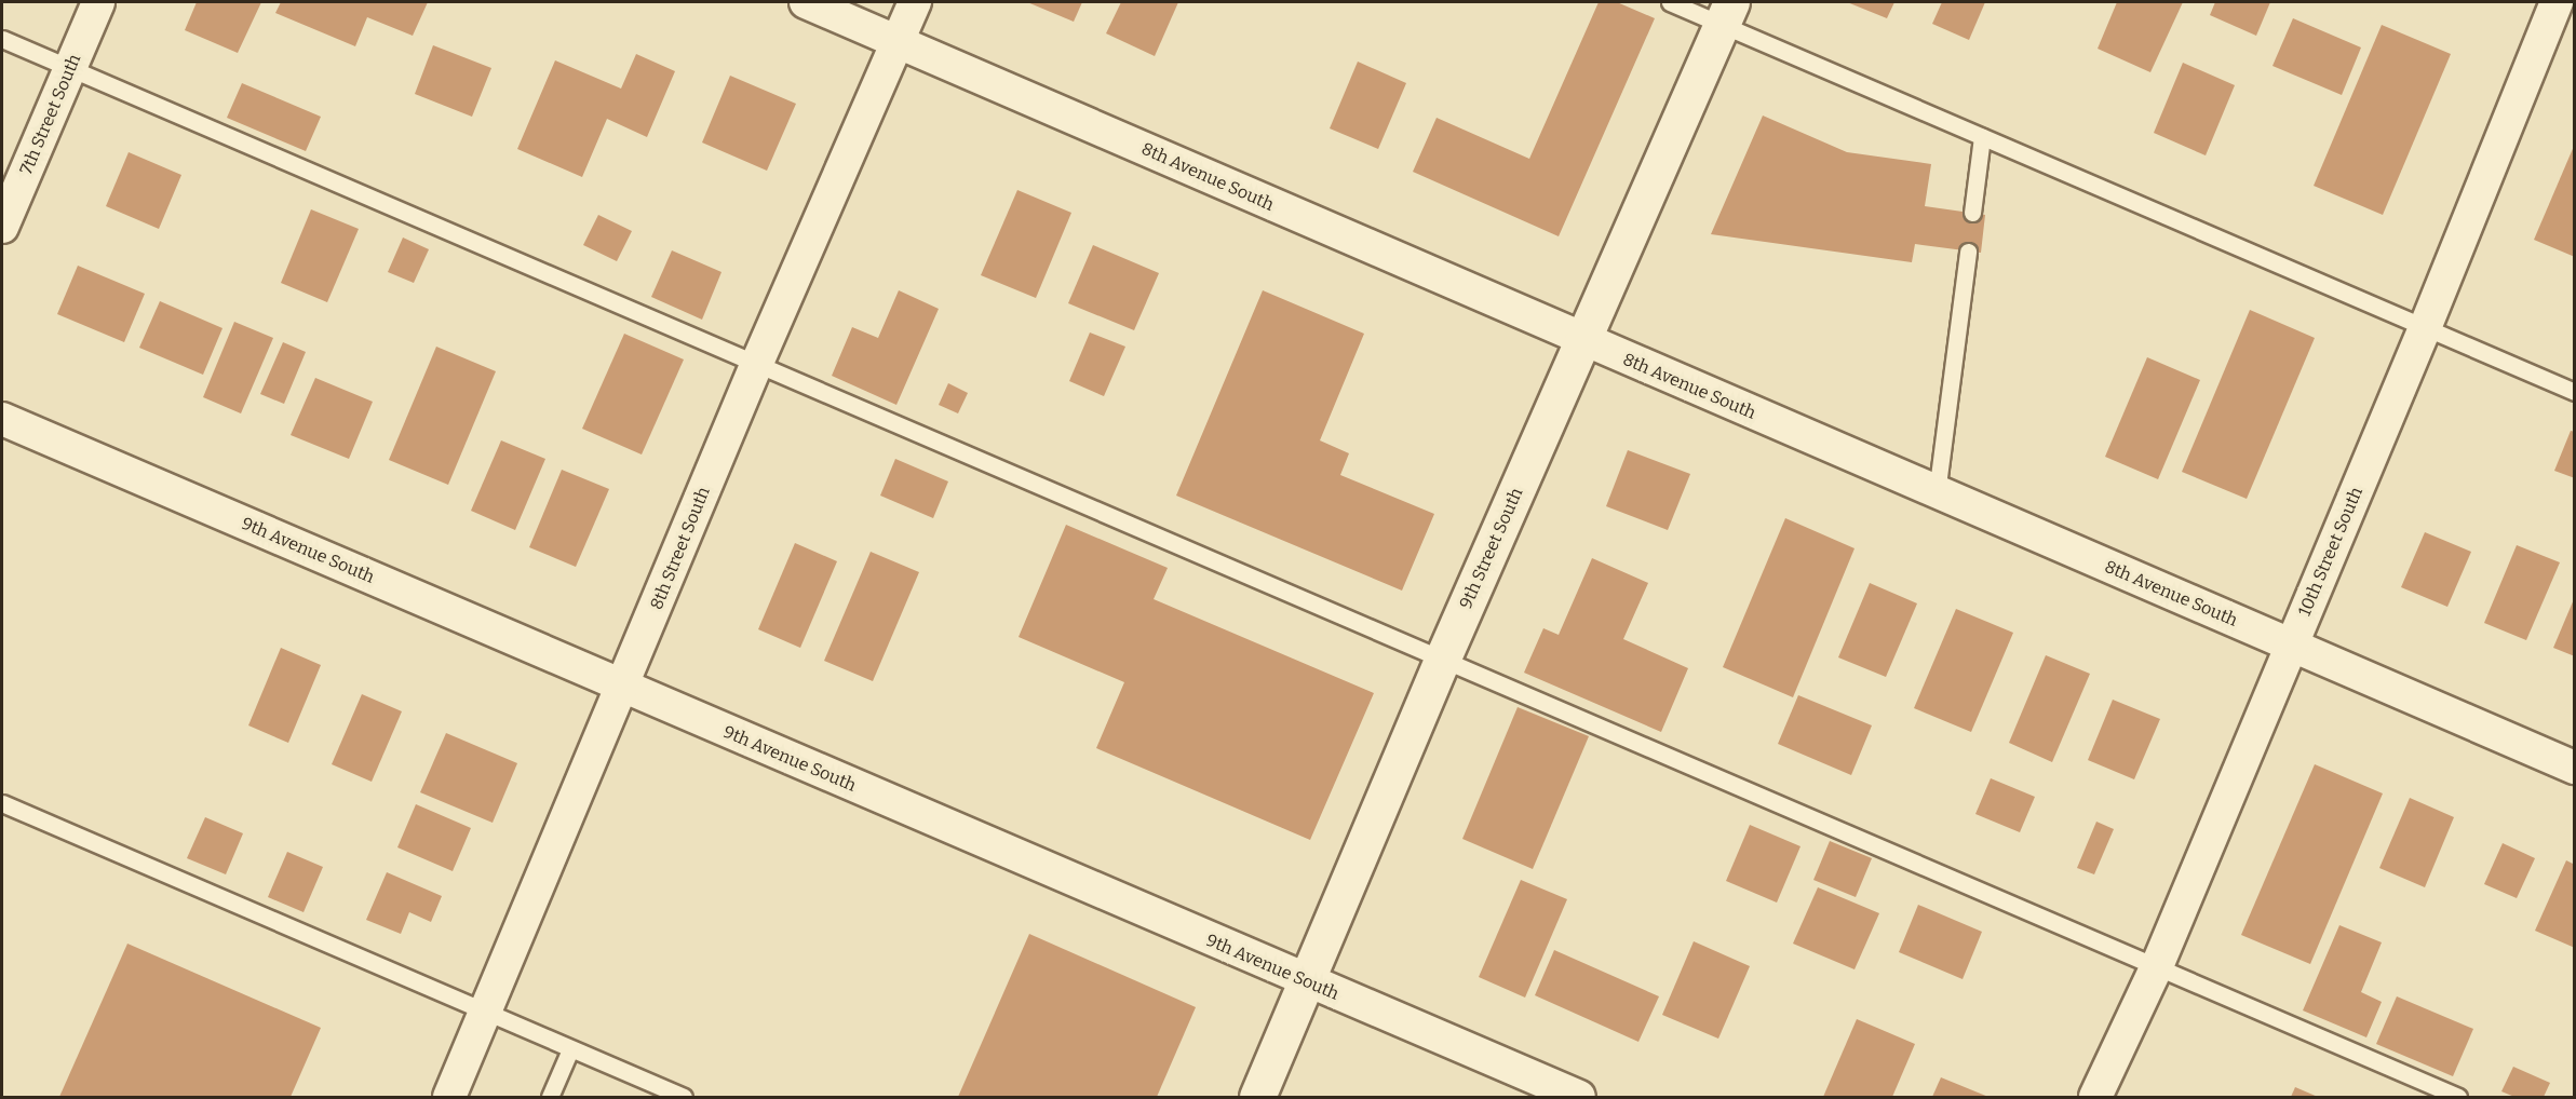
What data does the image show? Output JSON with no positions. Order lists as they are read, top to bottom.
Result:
{
  "streets": {
    "main road": ["9th Street South"],
    "street": [
      "7th Street South",
      "8th Avenue South",
      "8th Street South",
      "9th Avenue South",
      "10th Street South"
    ]
  },
  "crossings": [
    ["8th Avenue South", "8th Street South"],
    ["8th Avenue South", "9th Street South"],
    ["8th Avenue South", "10th Street South"],
    ["8th Street South", "9th Avenue South"],
    ["9th Street South", "9th Avenue South"]
  ]
}
